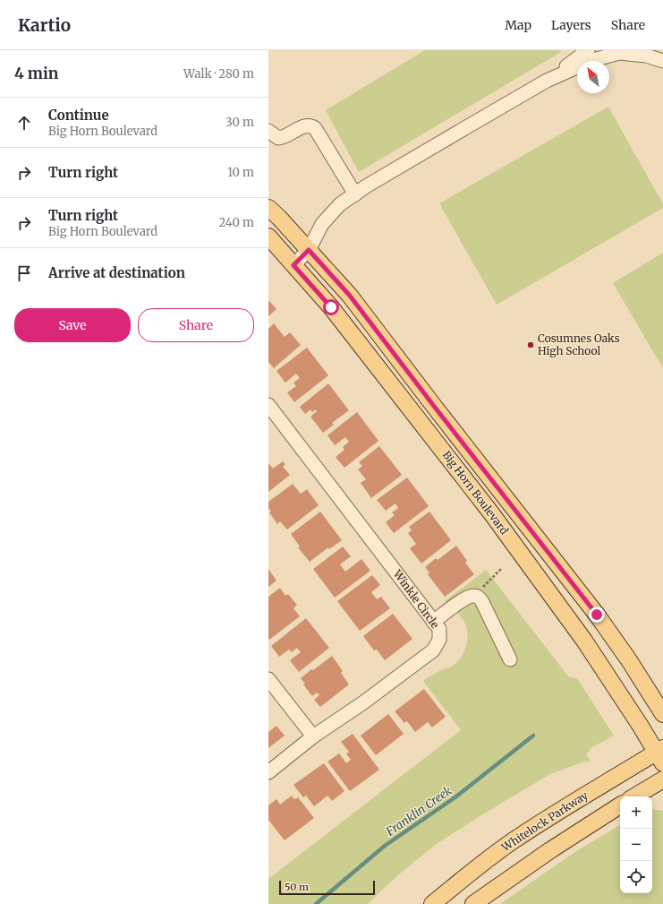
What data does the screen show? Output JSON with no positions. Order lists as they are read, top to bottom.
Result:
{
  "streets": {
    "main road": ["Big Horn Boulevard", "Whitelock Parkway"],
    "street": ["Winkle Circle"]
  },
  "crossings": [
    ["Big Horn Boulevard", "Whitelock Parkway"]
  ],
  "water": ["Franklin Creek"],
  "places": ["Cosumnes Oaks High School"],
  "scale_bar": "50 m",
  "north": "top left",
  "page": {
    "header": "Kartio",
    "nav": ["Map", "Layers", "Share"],
    "heading": ["4 min", "Walk · 280 m"],
    "list": [
      ["Continue", "Big Horn Boulevard", "30 m"],
      ["Turn right", "10 m"],
      ["Turn right", "Big Horn Boulevard", "240 m"],
      "Arrive at destination"
    ],
    "buttons": ["Save", "Share"],
    "map_buttons": ["+", "−"],
    "scale": "50 m"
  }
}
